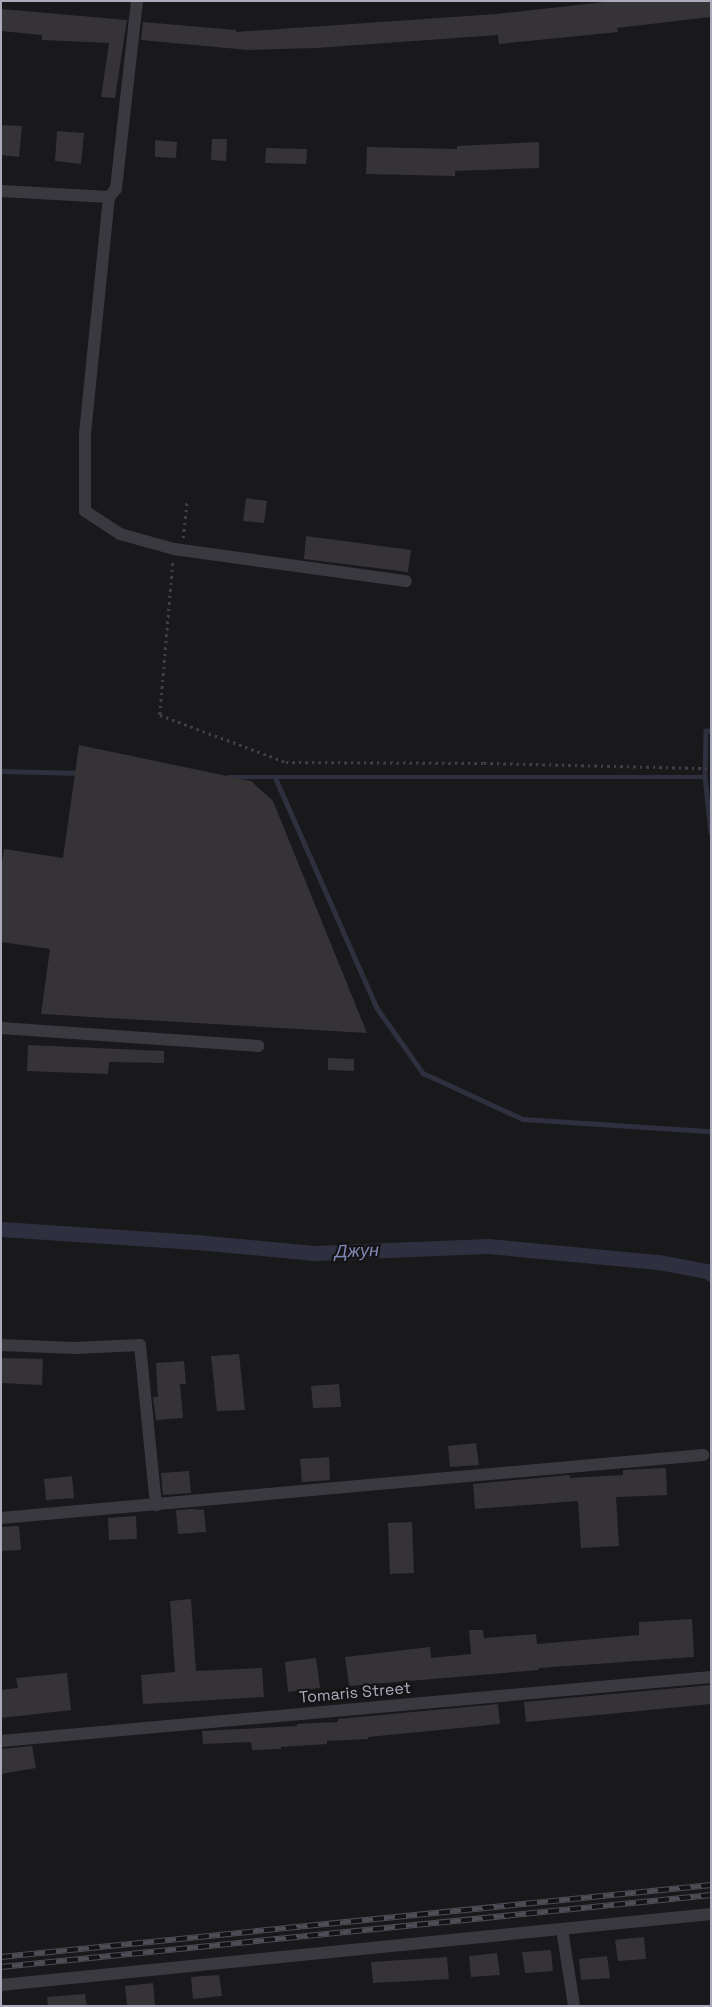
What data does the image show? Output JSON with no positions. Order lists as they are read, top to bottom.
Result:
{
  "streets": {
    "street": ["Tomaris Street"]
  },
  "water": ["Джун"]
}
